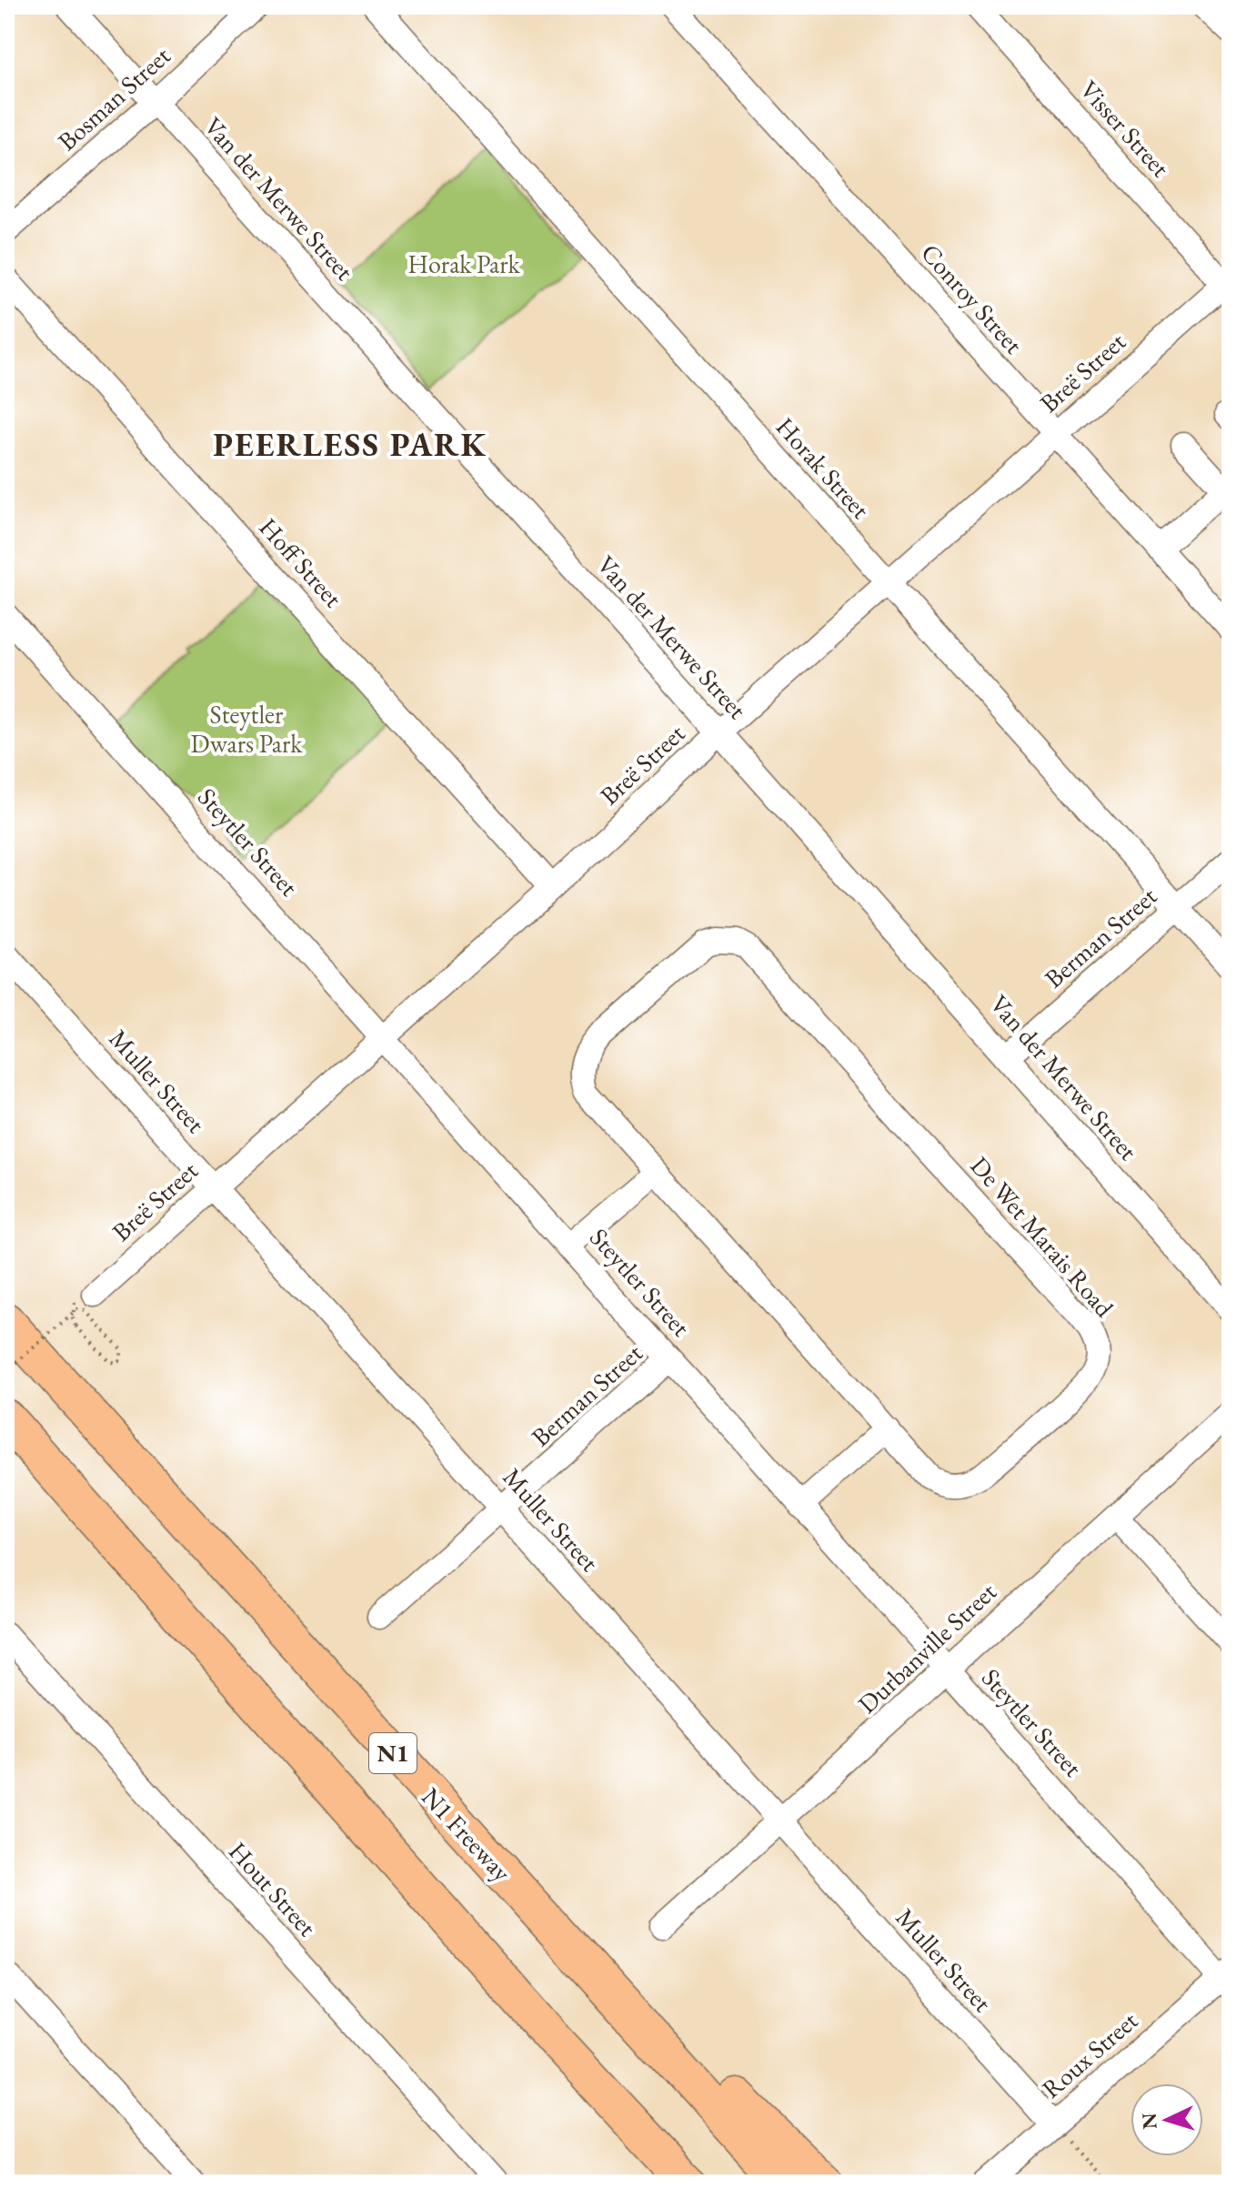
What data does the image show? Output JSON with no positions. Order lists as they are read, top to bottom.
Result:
{
  "streets": {
    "highway": ["N1", "N1 Freeway"],
    "street": [
      "Bosman Street",
      "Visser Street",
      "Van der Merwe Street",
      "Conroy Street",
      "Breë Street",
      "Horak Street",
      "Hoff Street",
      "Steytler Street",
      "Berman Street",
      "Muller Street",
      "De Wet Marais Road",
      "Durbanville Street",
      "Hout Street",
      "Roux Street"
    ]
  },
  "crossings": [
    ["Bosman Street", "Van der Merwe Street"],
    ["Visser Street", "Breë Street"],
    ["Van der Merwe Street", "Breë Street"],
    ["Van der Merwe Street", "Berman Street"],
    ["Conroy Street", "Breë Street"],
    ["Breë Street", "Horak Street"],
    ["Breë Street", "Hoff Street"],
    ["Breë Street", "Steytler Street"],
    ["Breë Street", "Muller Street"],
    ["Horak Street", "Berman Street"],
    ["Steytler Street", "Berman Street"],
    ["Steytler Street", "Durbanville Street"],
    ["Steytler Street", "Roux Street"],
    ["Berman Street", "Muller Street"],
    ["Muller Street", "Durbanville Street"],
    ["Muller Street", "Roux Street"]
  ],
  "districts": ["PEERLESS PARK"],
  "parks": ["Horak Park", "Steytler Dwars Park"],
  "north": "left"
}
